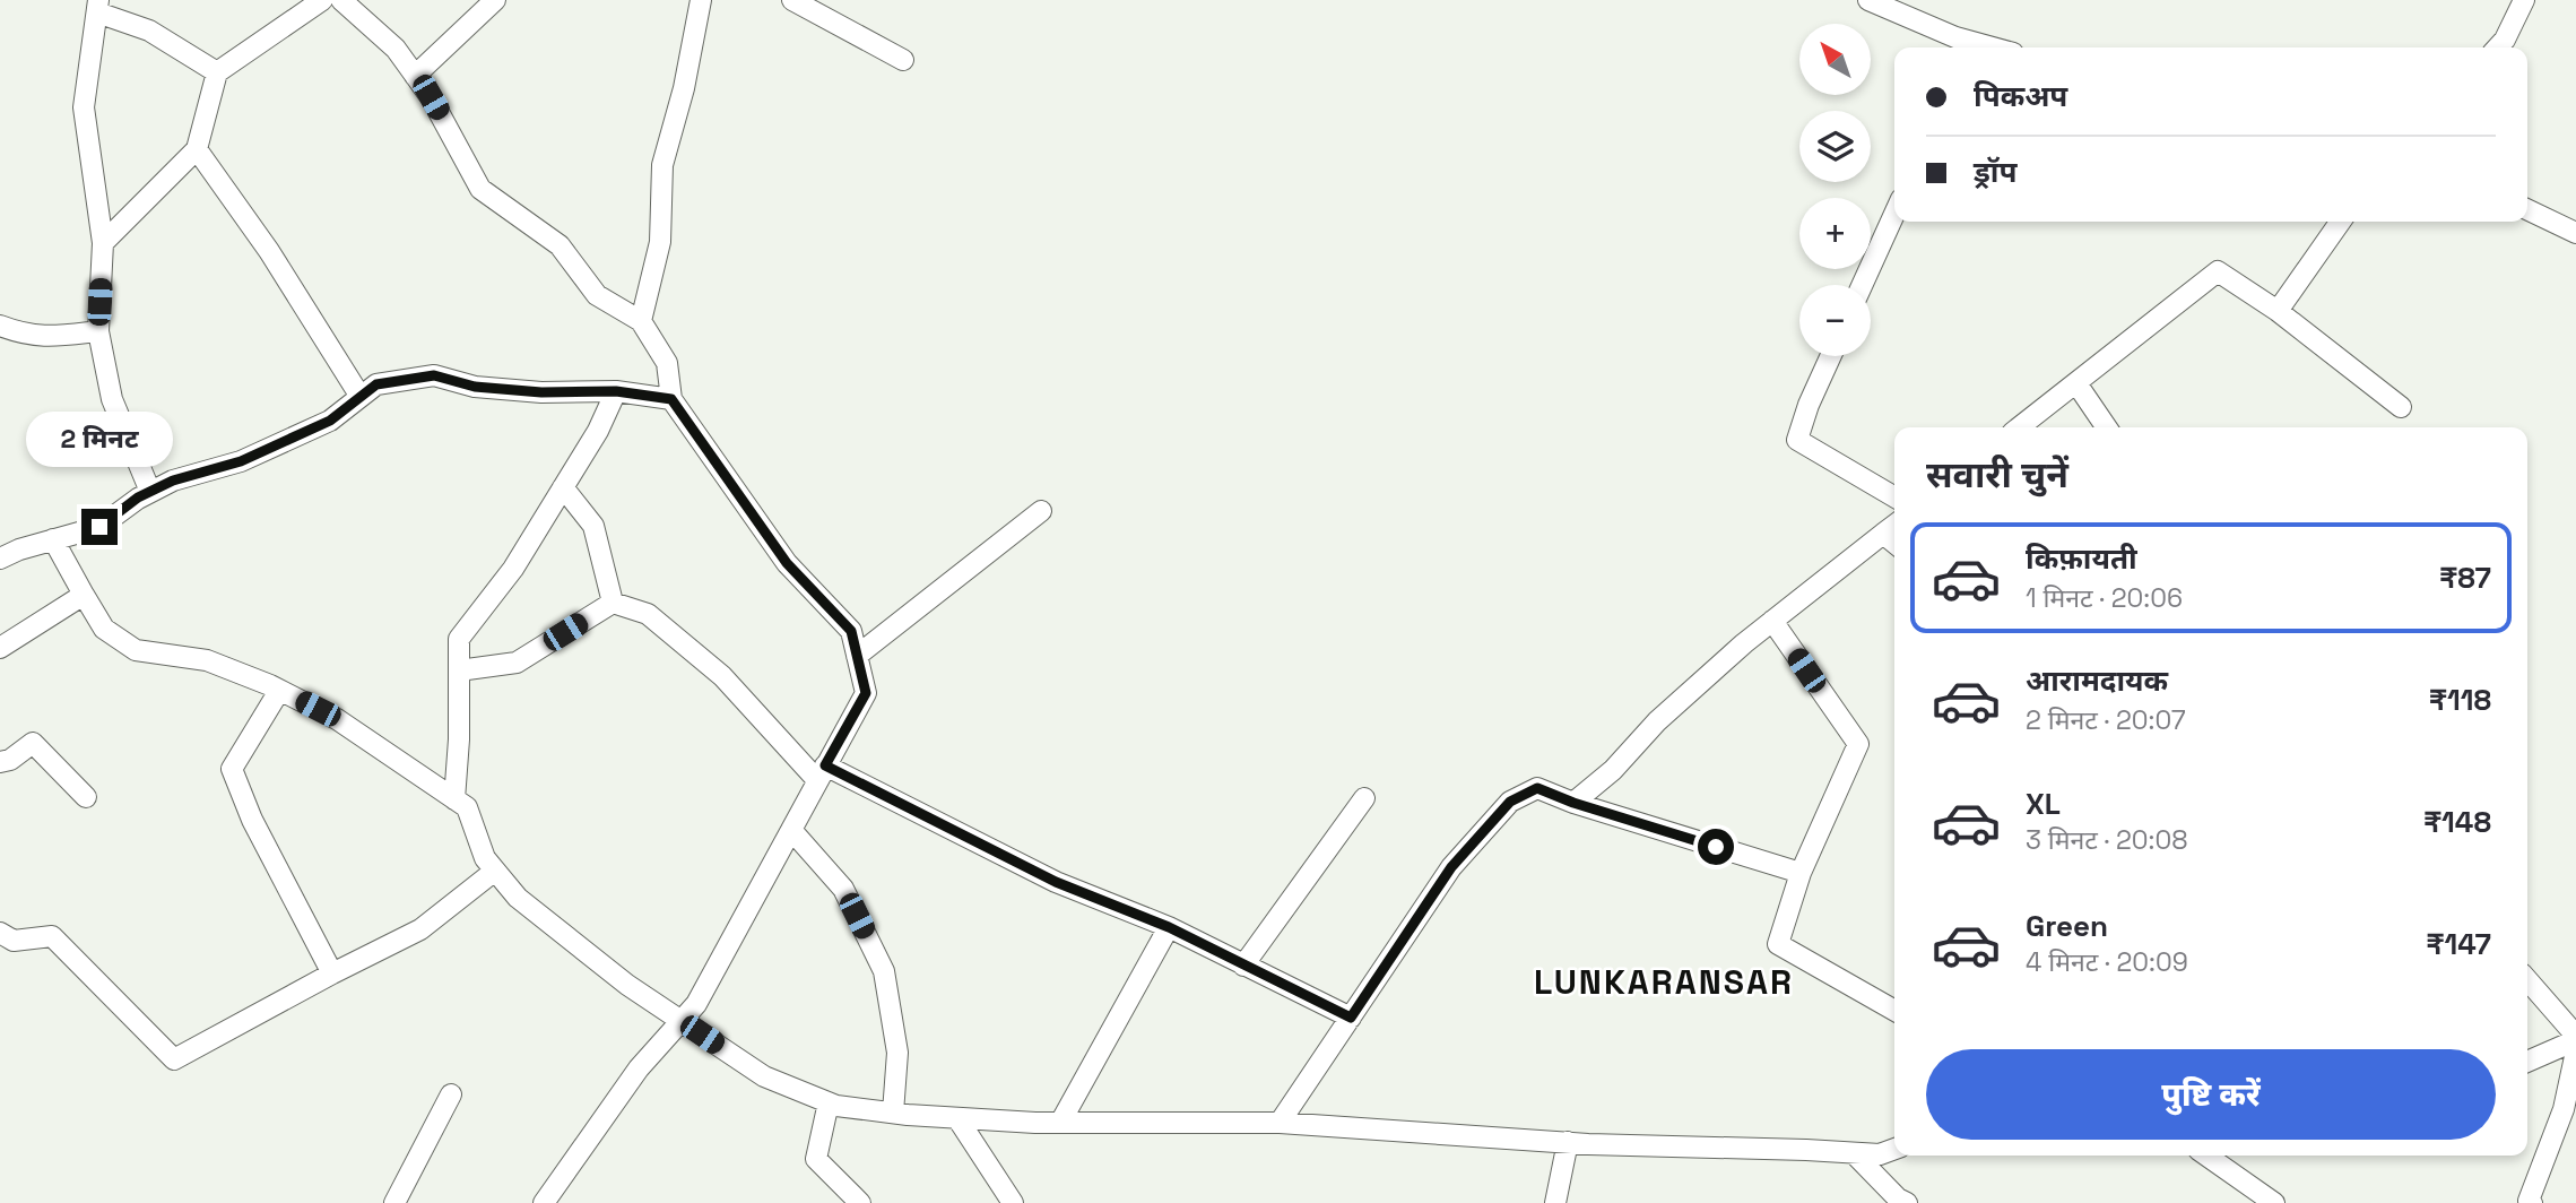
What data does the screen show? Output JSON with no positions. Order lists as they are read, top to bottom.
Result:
{
  "districts": ["LUNKARANSAR"],
  "north": "top left",
  "page": {
    "map_buttons": ["+", "−"],
    "banner": ["पिकअप", "ड्रॉप"],
    "bubble": "2 मिनट",
    "heading": "सवारी चुनें",
    "list": [
      {
        "name": "किफ़ायती",
        "note": "1 मिनट · 20:06",
        "value": "₹87"
      },
      {
        "name": "आरामदायक",
        "note": "2 मिनट · 20:07",
        "value": "₹118"
      },
      {
        "name": "XL",
        "note": "3 मिनट · 20:08",
        "value": "₹148"
      },
      {
        "name": "Green",
        "note": "4 मिनट · 20:09",
        "value": "₹147"
      }
    ],
    "buttons": "पुष्टि करें"
  }
}
